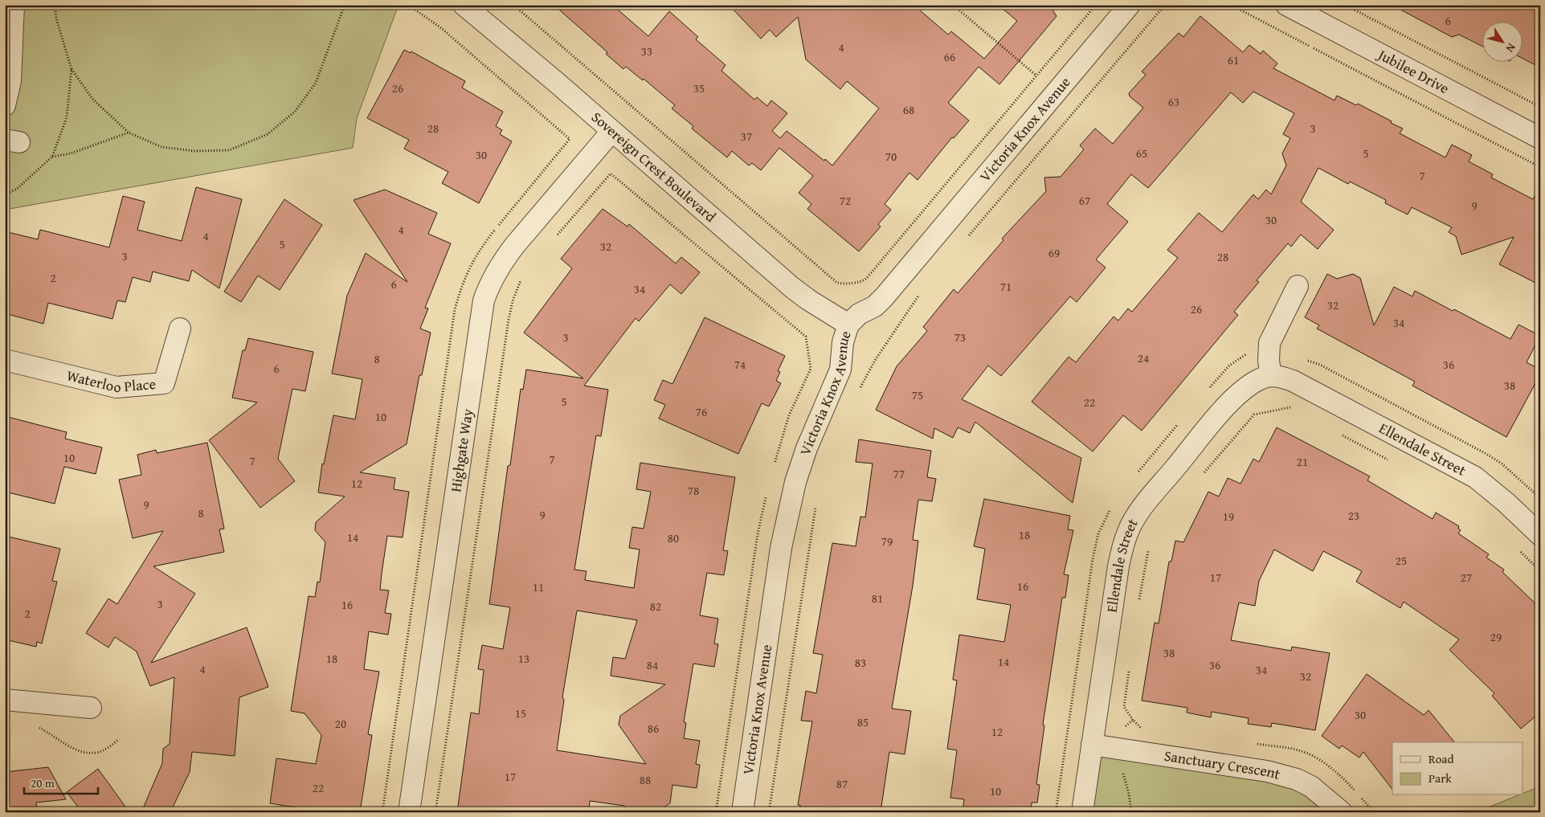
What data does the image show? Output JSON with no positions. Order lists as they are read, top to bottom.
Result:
{
  "streets": {
    "street": [
      "Jubilee Drive",
      "Victoria Knox Avenue",
      "Sovereign Crest Boulevard",
      "Waterloo Place",
      "Ellendale Street",
      "Highgate Way",
      "Sanctuary Crescent"
    ]
  },
  "crossings": [
    ["Victoria Knox Avenue", "Sovereign Crest Boulevard"],
    ["Sovereign Crest Boulevard", "Highgate Way"],
    ["Ellendale Street", "Sanctuary Crescent"]
  ],
  "house_numbers": [
    "6",
    "4",
    "33",
    "66",
    "61",
    "26",
    "35",
    "63",
    "68",
    "28",
    "3",
    "37",
    "65",
    "5",
    "30",
    "70",
    "7",
    "72",
    "67",
    "9",
    "30",
    "4",
    "4",
    "5",
    "32",
    "69",
    "3",
    "28",
    "2",
    "6",
    "71",
    "34",
    "32",
    "26",
    "34",
    "3",
    "73",
    "24",
    "8",
    "74",
    "36",
    "6",
    "38",
    "75",
    "5",
    "22",
    "76",
    "10",
    "10",
    "7",
    "7",
    "21",
    "77",
    "12",
    "78",
    "9",
    "8",
    "9",
    "23",
    "19",
    "18",
    "14",
    "80",
    "79",
    "25",
    "17",
    "27",
    "16",
    "11",
    "81",
    "3",
    "16",
    "82",
    "2",
    "29",
    "38",
    "18",
    "13",
    "14",
    "83",
    "84",
    "36",
    "4",
    "34",
    "32",
    "15",
    "30",
    "85",
    "20",
    "86",
    "12",
    "17",
    "88",
    "87",
    "22",
    "10"
  ],
  "legend": ["Road", "Park"],
  "scale_bar": "20 m",
  "north": "bottom right"
}
